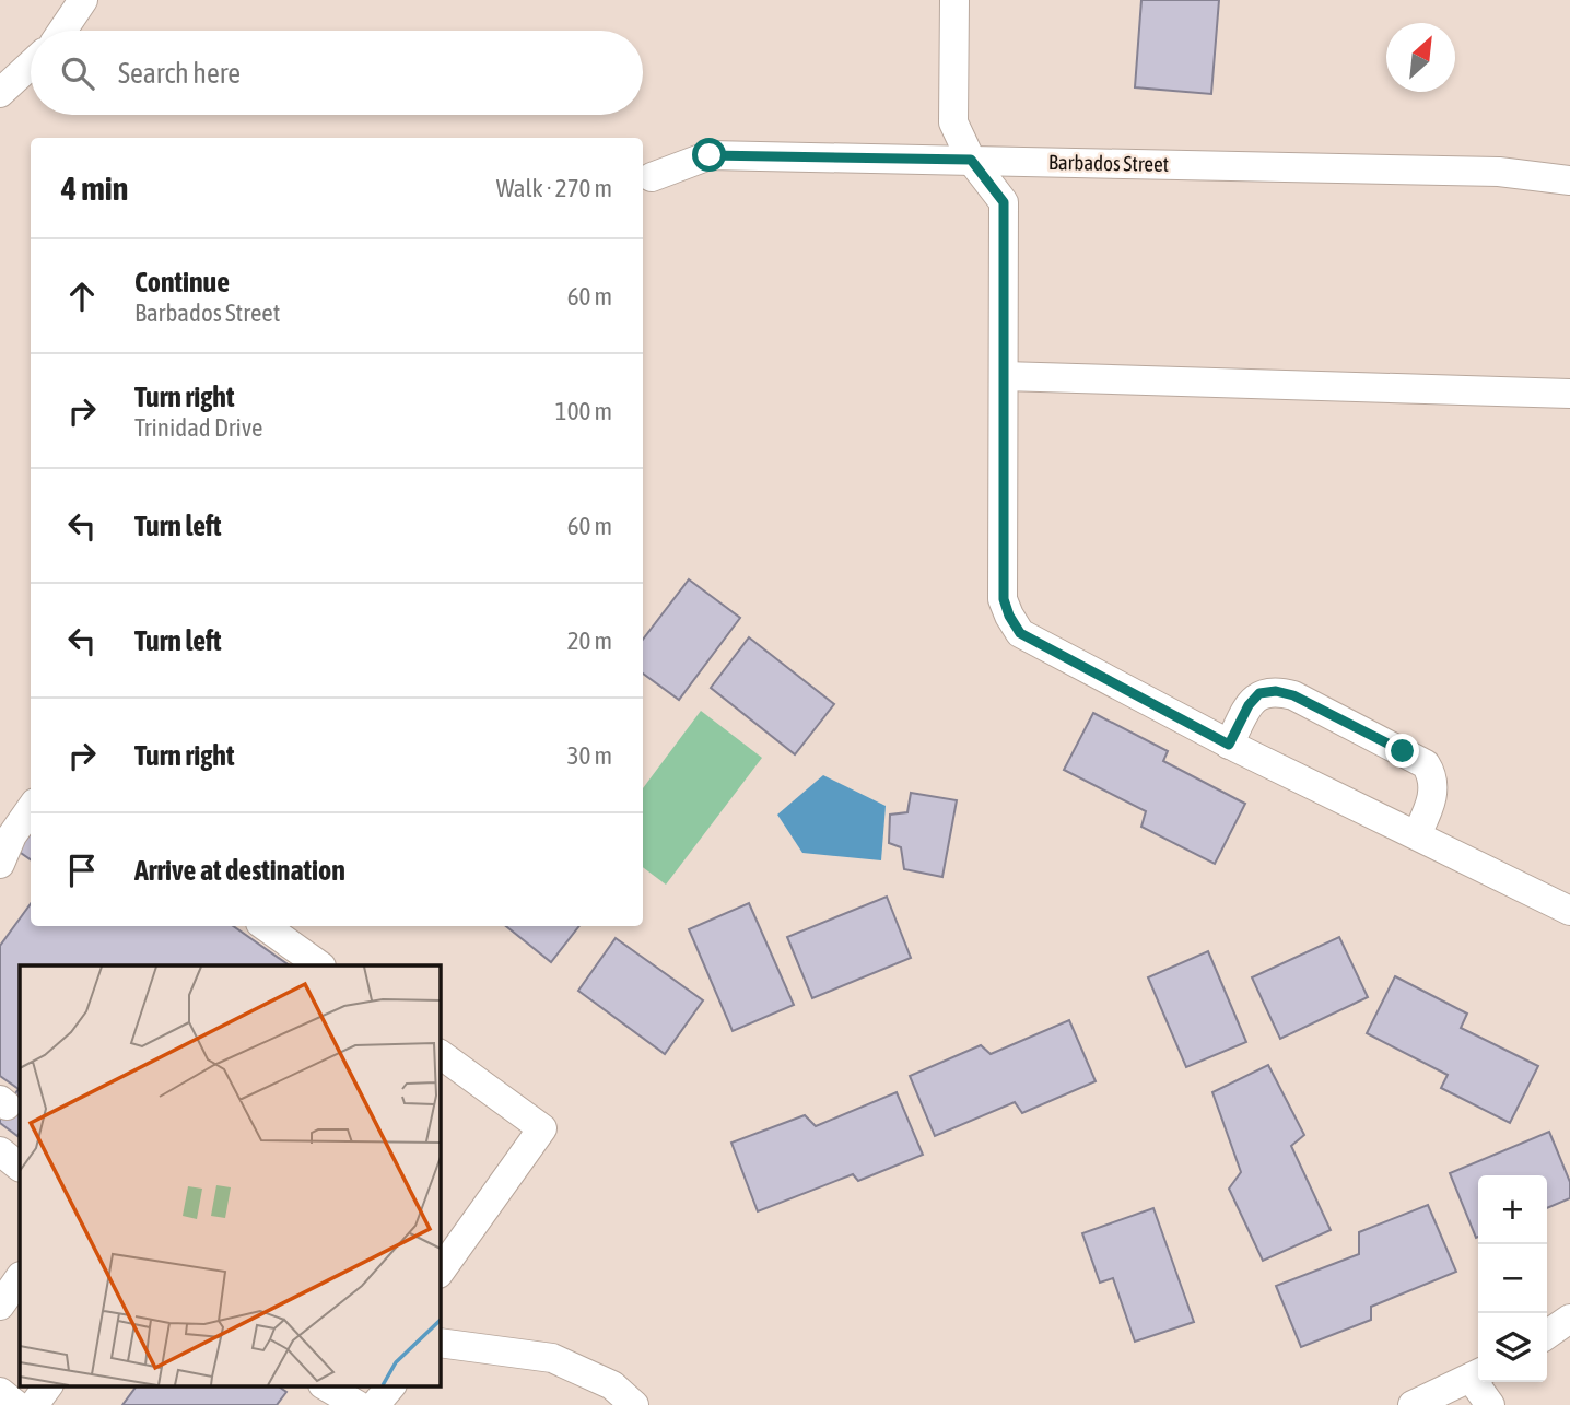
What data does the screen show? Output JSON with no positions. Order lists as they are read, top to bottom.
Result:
{
  "streets": {
    "street": ["Barbados Street"]
  },
  "north": "top right",
  "page": {
    "search": "Search here",
    "heading": ["4 min", "Walk · 270 m"],
    "list": [
      ["Continue", "Barbados Street", "60 m"],
      ["Turn right", "Trinidad Drive", "100 m"],
      ["Turn left", "60 m"],
      ["Turn left", "20 m"],
      ["Turn right", "30 m"],
      "Arrive at destination"
    ],
    "map_buttons": ["+", "−"]
  }
}
